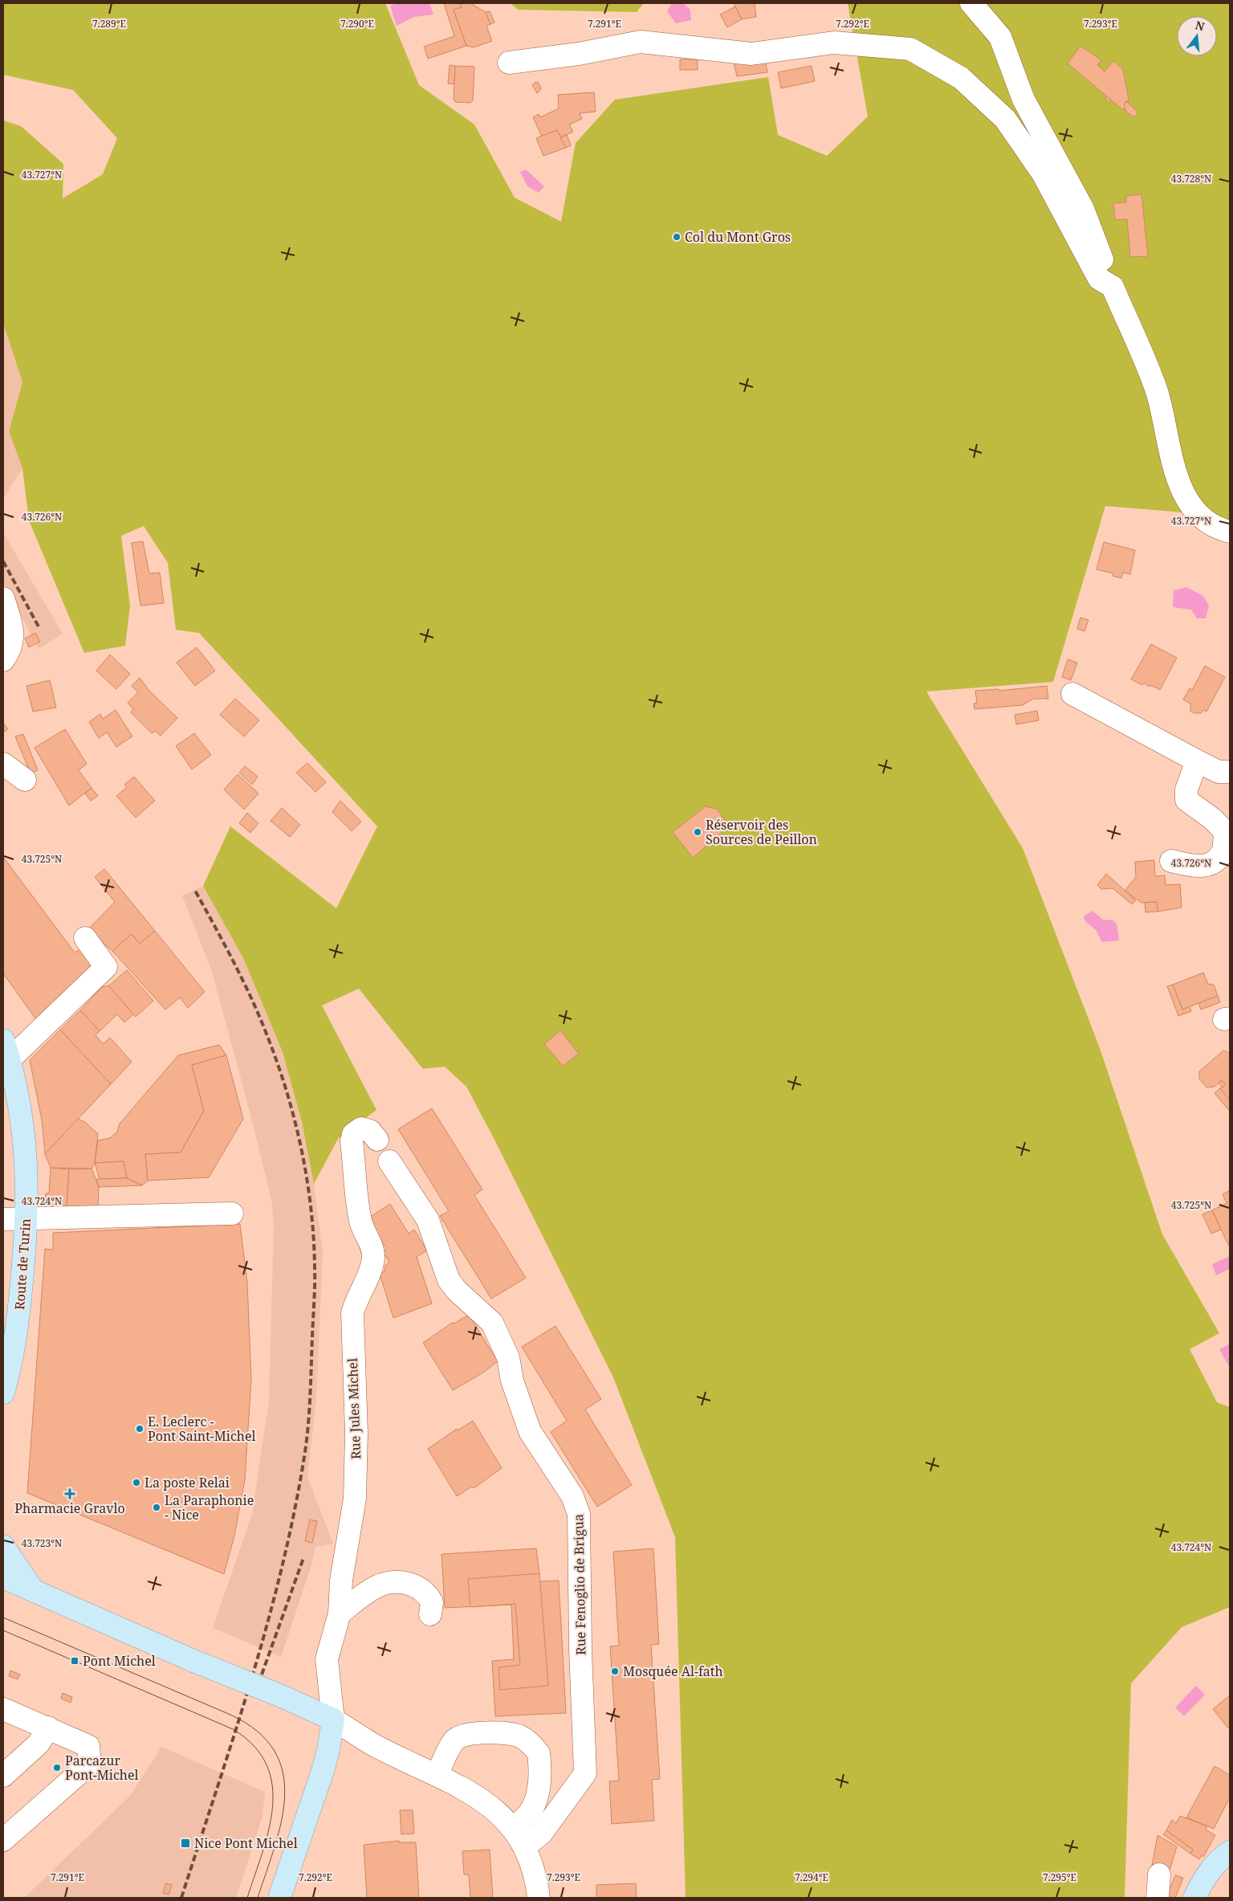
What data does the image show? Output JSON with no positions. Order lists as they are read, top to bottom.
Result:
{
  "streets": {
    "main road": ["Route de Turin"],
    "street": ["Rue Jules Michel", "Rue Fenoglio de Brigua"]
  },
  "places": {
    "other": [
      "Col du Mont Gros",
      "Réservoir des Sources de Peillon",
      "E. Leclerc - Pont Saint-Michel",
      "La poste Relai",
      "La Paraphonie - Nice",
      "Mosquée Al-fath",
      "Parcazur Pont-Michel"
    ],
    "health": ["Pharmacie Gravlo"],
    "transit": ["Pont Michel", "Nice Pont Michel"]
  },
  "north": "top",
  "coordinates": [
    "7.289°E",
    "7.290°E",
    "7.291°E",
    "7.292°E",
    "7.293°E",
    "43.727°N",
    "43.728°N",
    "43.726°N",
    "43.725°N",
    "43.724°N",
    "43.723°N",
    "7.294°E",
    "7.295°E"
  ]
}
